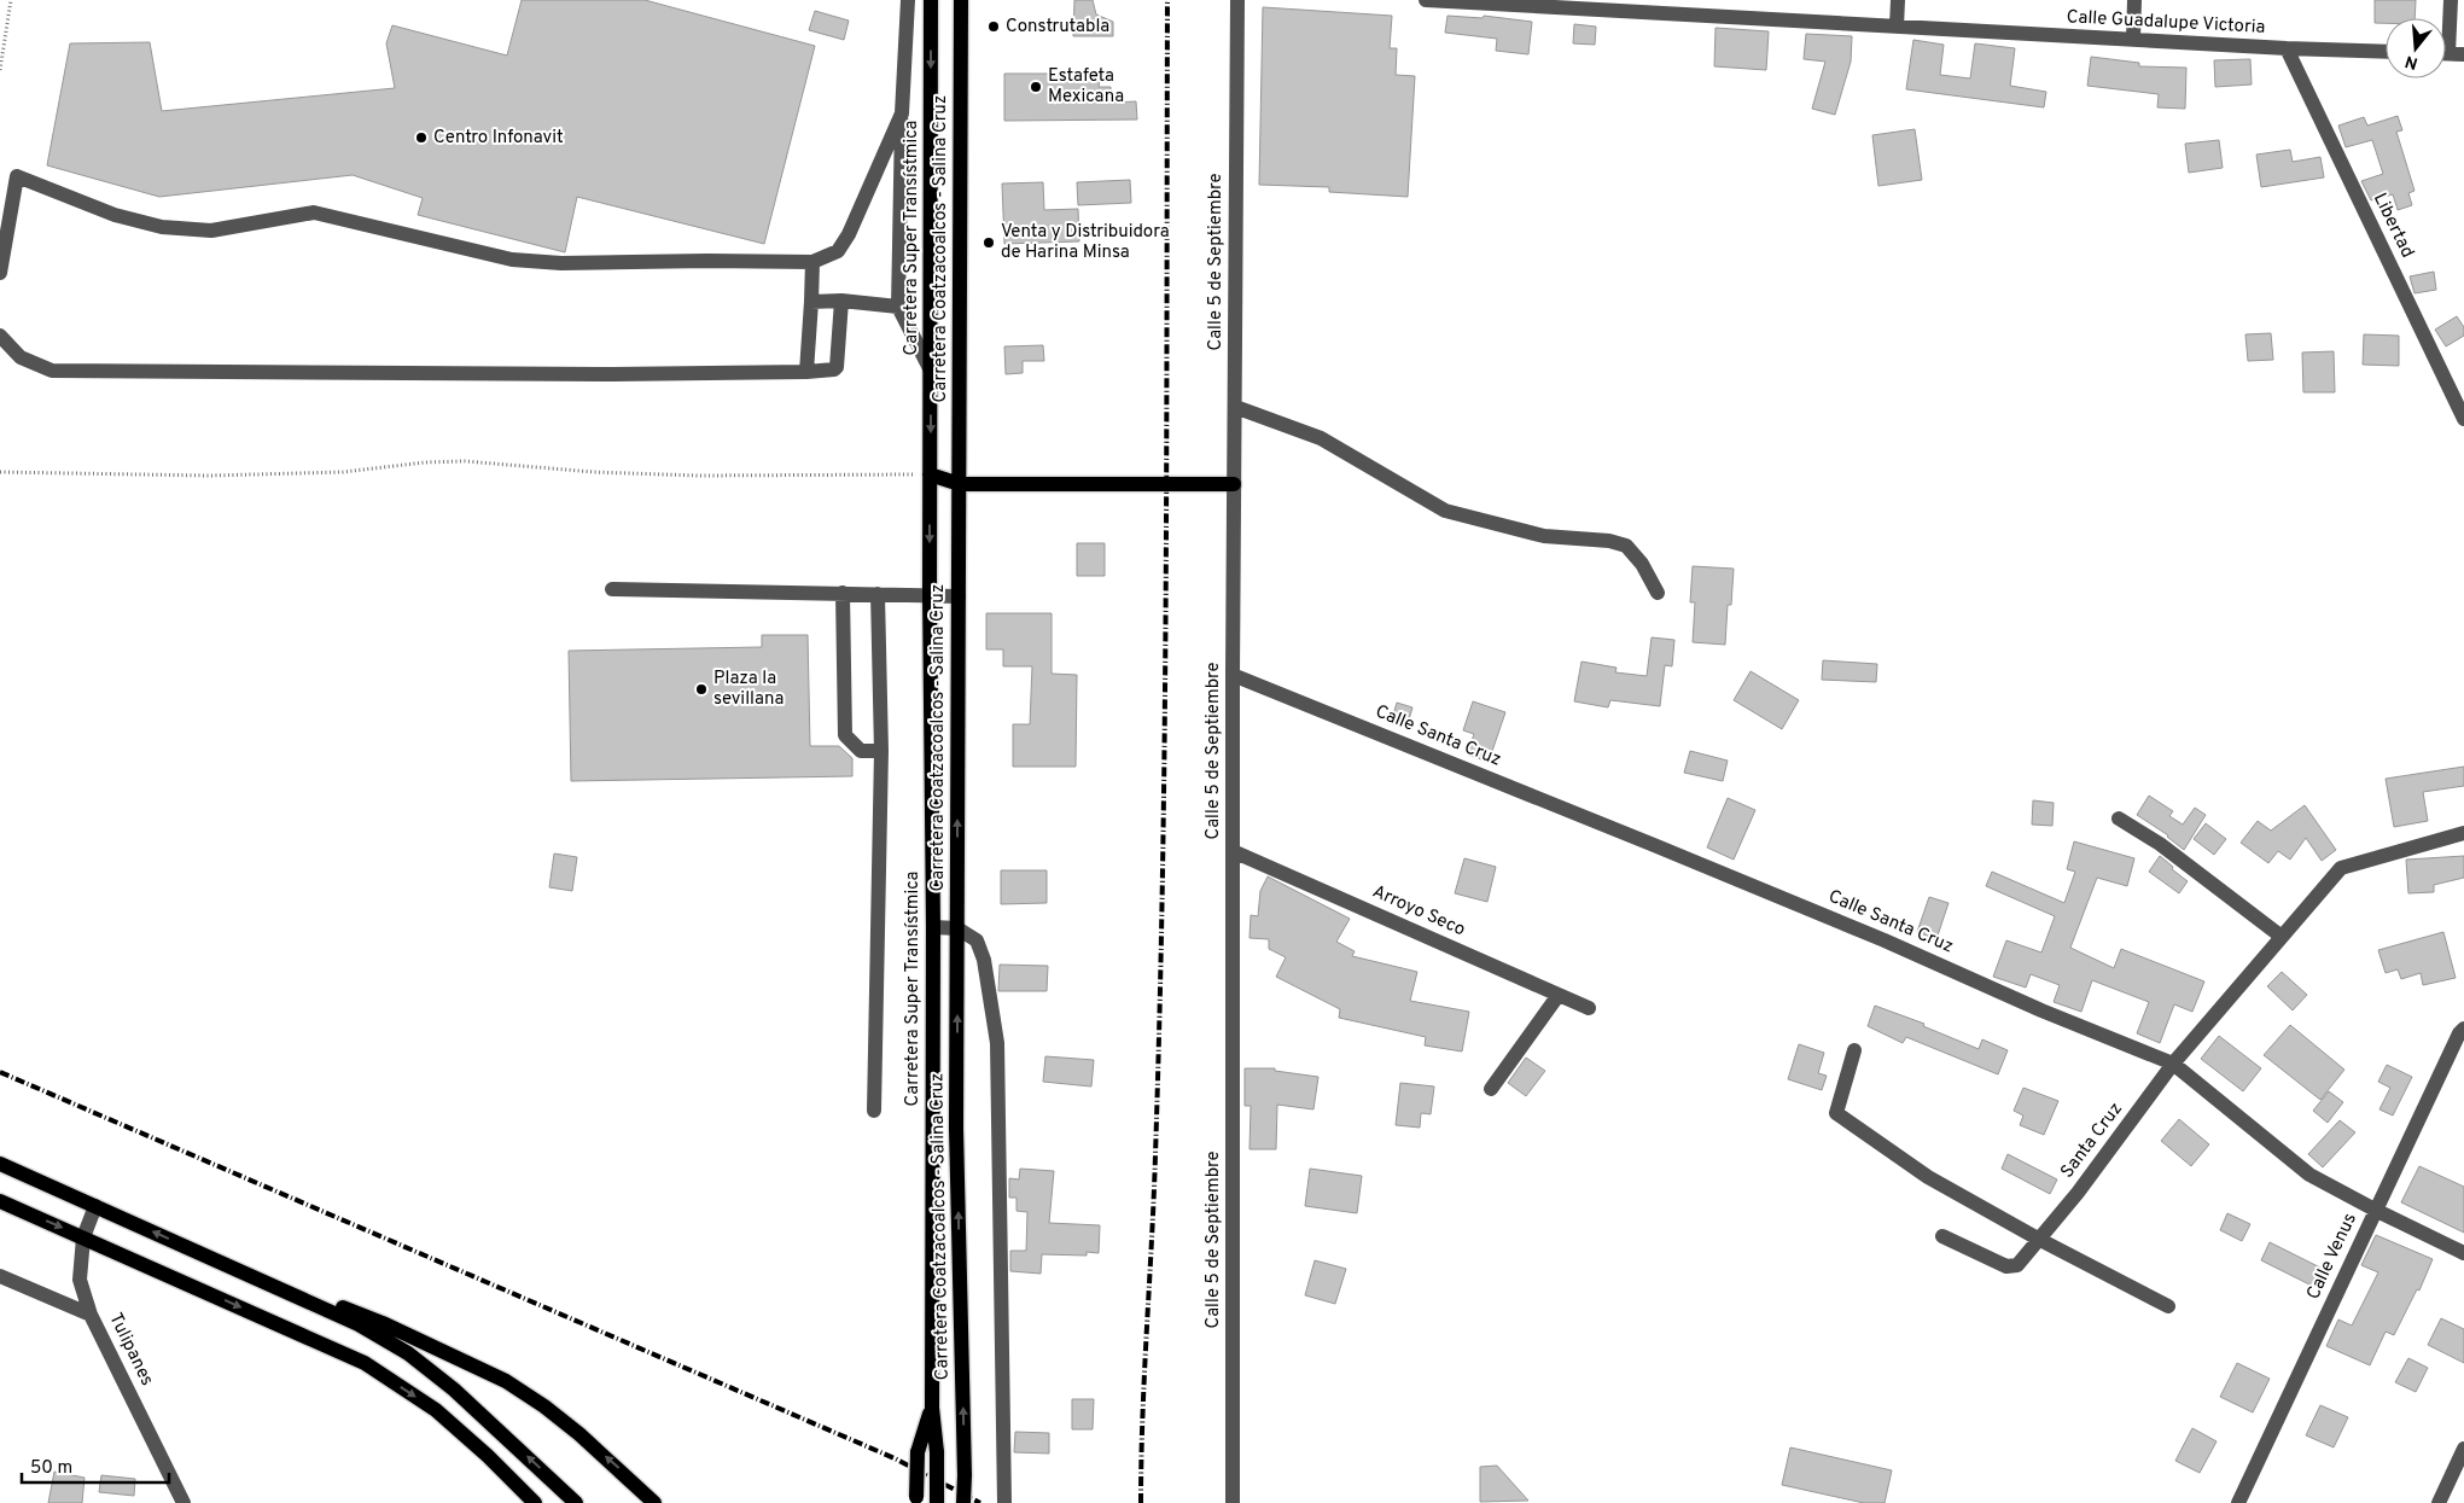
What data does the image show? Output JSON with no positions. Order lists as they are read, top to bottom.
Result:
{
  "streets": {
    "main road": ["Carretera Super Transístmica", "Carretera Coatzacoalcos - Salina Cruz"],
    "street": [
      "Calle Guadalupe Victoria",
      "Libertad",
      "Calle 5 de Septiembre",
      "Calle Santa Cruz",
      "Arroyo Seco",
      "Santa Cruz",
      "Calle Venus",
      "Tulipanes"
    ]
  },
  "crossings": [
    ["Calle Guadalupe Victoria", "Libertad"],
    ["Calle 5 de Septiembre", "Calle Santa Cruz"],
    ["Calle 5 de Septiembre", "Arroyo Seco"],
    ["Calle Santa Cruz", "Santa Cruz"],
    ["Calle Santa Cruz", "Calle Venus"]
  ],
  "one_way": ["Carretera Super Transístmica", "Carretera Coatzacoalcos - Salina Cruz"],
  "places": [
    "Construtabla",
    "Estafeta Mexicana",
    "Centro Infonavit",
    "Venta y Distribuidora de Harina Minsa",
    "Plaza la sevillana"
  ],
  "scale_bar": "50 m",
  "north": "bottom"
}
